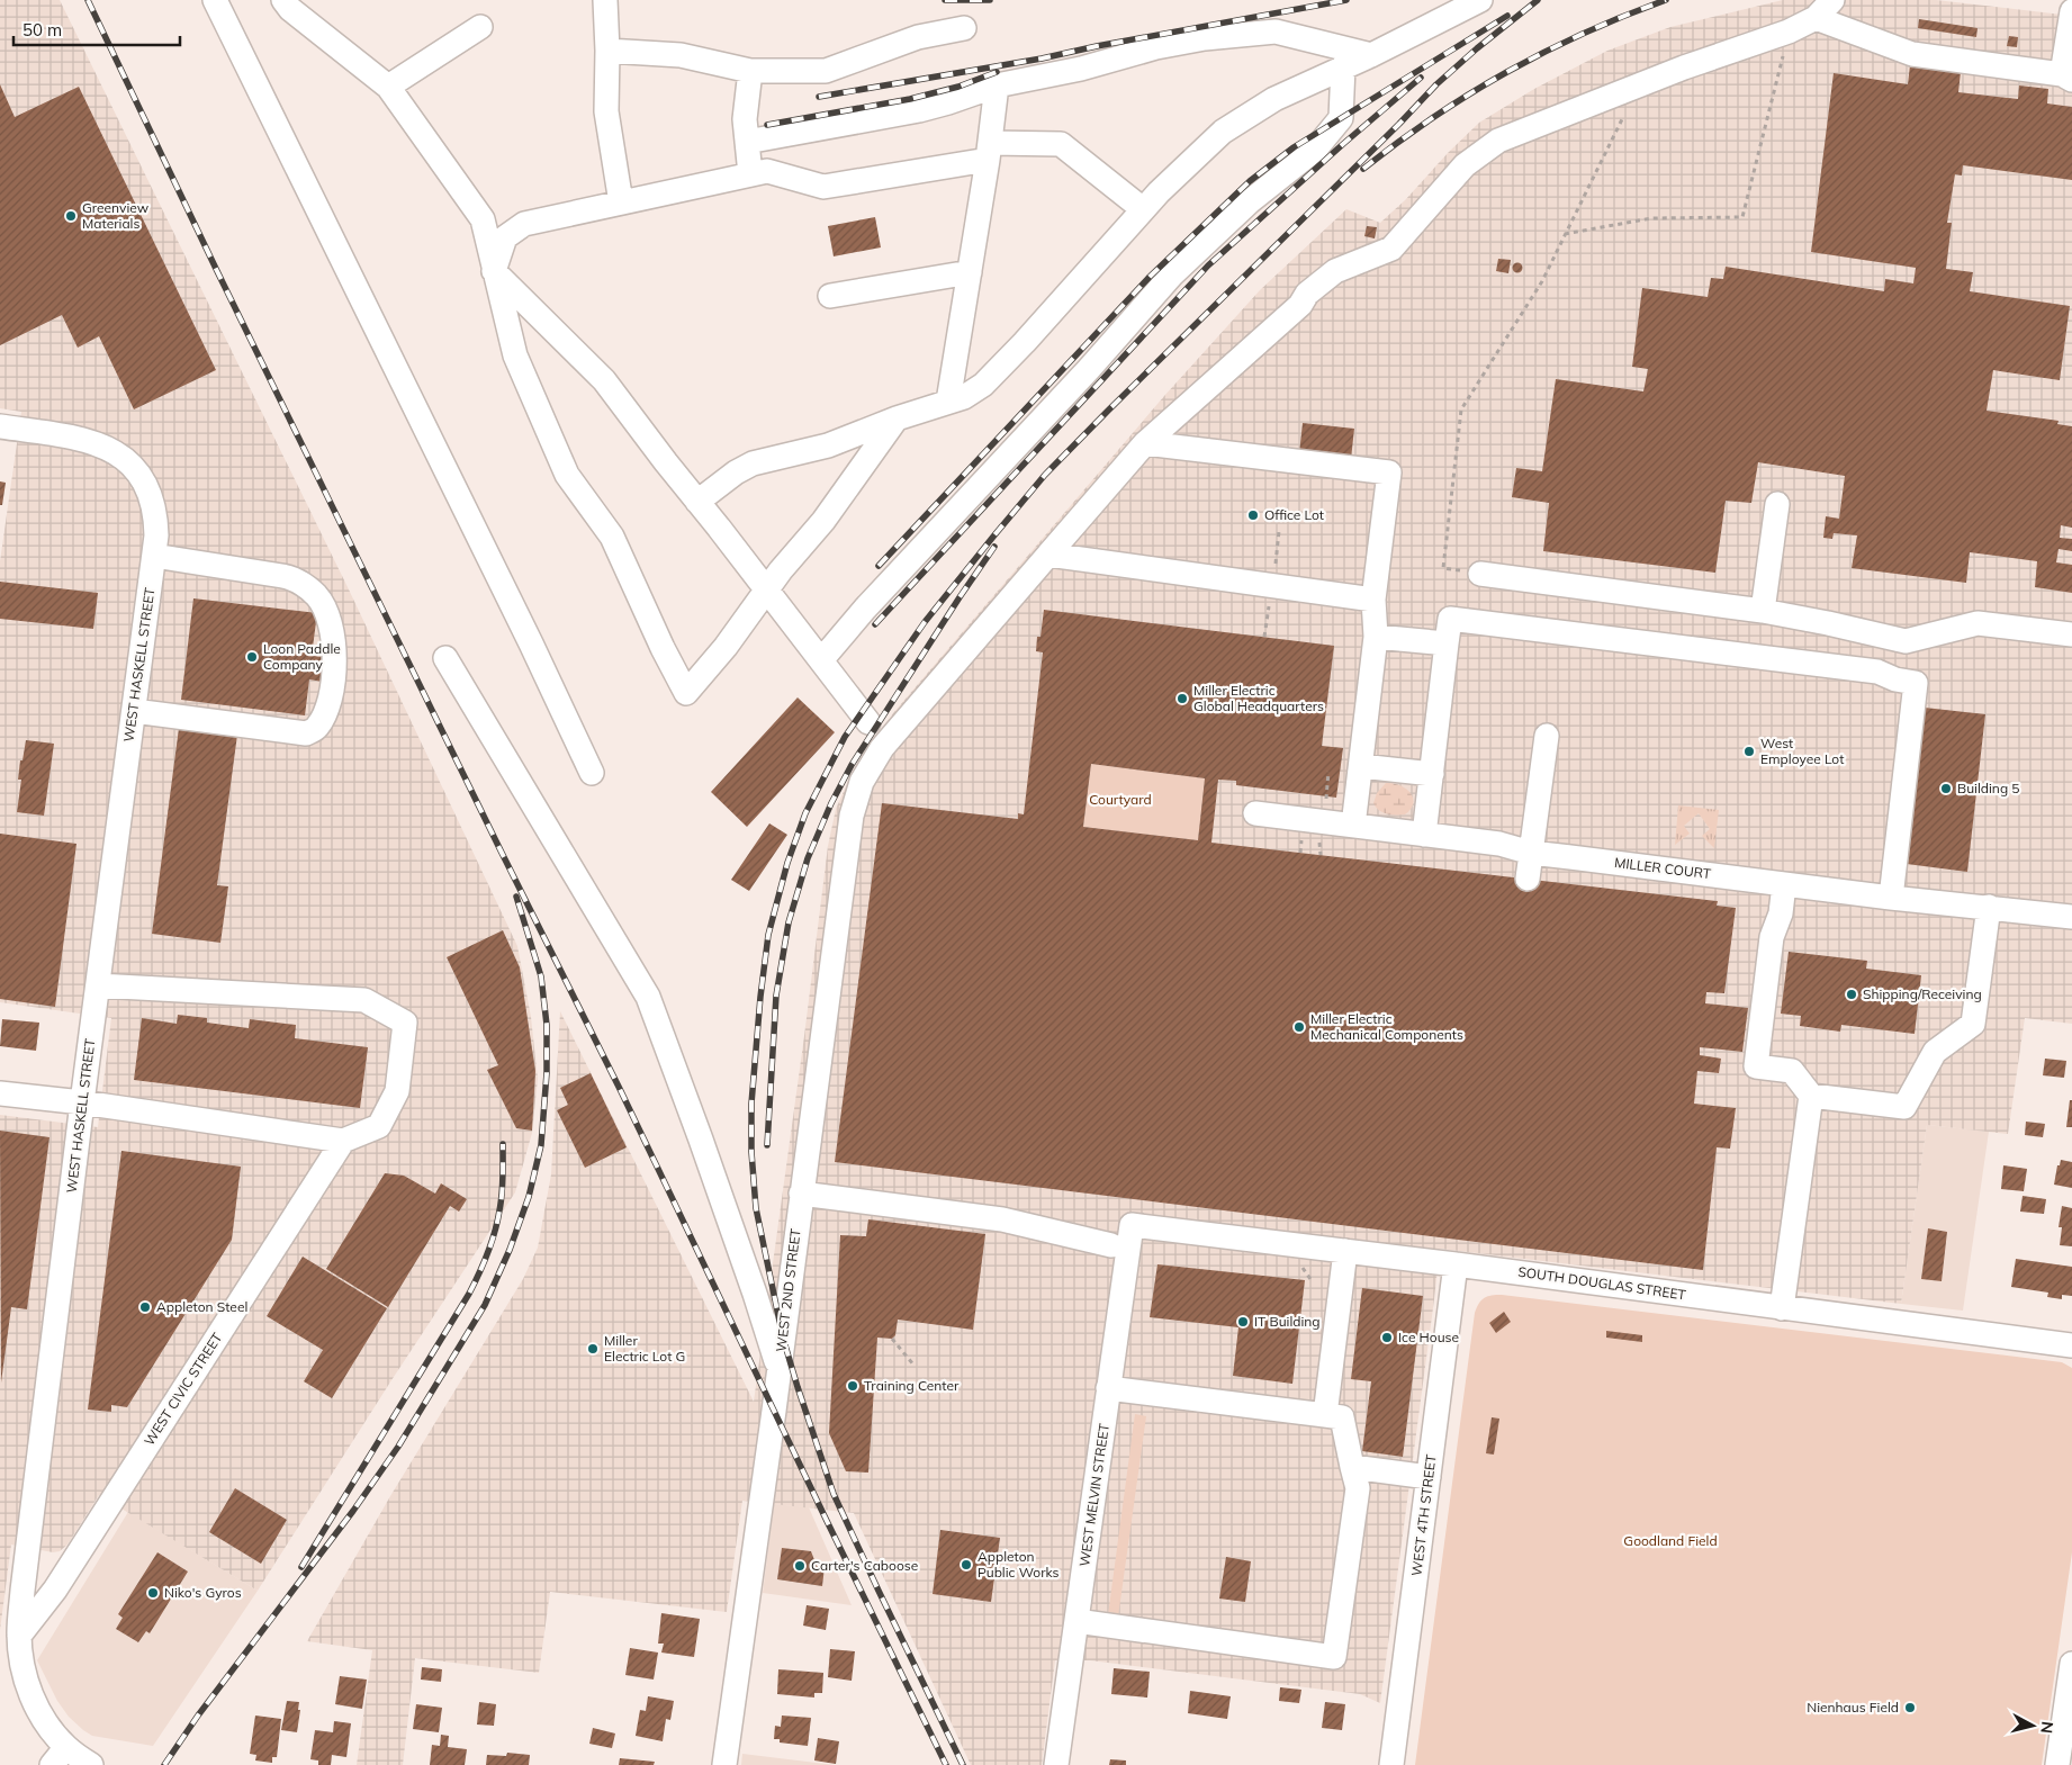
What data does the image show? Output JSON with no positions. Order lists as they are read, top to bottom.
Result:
{
  "streets": {
    "street": [
      "WEST HASKELL STREET",
      "MILLER COURT",
      "SOUTH DOUGLAS STREET",
      "WEST 2ND STREET",
      "WEST CIVIC STREET",
      "WEST MELVIN STREET",
      "WEST 4TH STREET"
    ]
  },
  "crossings": [
    ["WEST HASKELL STREET", "WEST CIVIC STREET"],
    ["SOUTH DOUGLAS STREET", "WEST MELVIN STREET"],
    ["SOUTH DOUGLAS STREET", "WEST 4TH STREET"]
  ],
  "parks": ["Courtyard", "Goodland Field"],
  "places": [
    "Greenview Materials",
    "Office Lot",
    "Loon Paddle Company",
    "Miller Electric Global Headquarters",
    "West Employee Lot",
    "Building 5",
    "Shipping/Receiving",
    "Miller Electric Mechanical Components",
    "Appleton Steel",
    "IT Building",
    "Ice House",
    "Miller Electric Lot G",
    "Training Center",
    "Appleton Public Works",
    "Carter's Caboose",
    "Niko's Gyros",
    "Nienhaus Field"
  ],
  "scale_bar": "50 m",
  "north": "right"
}
